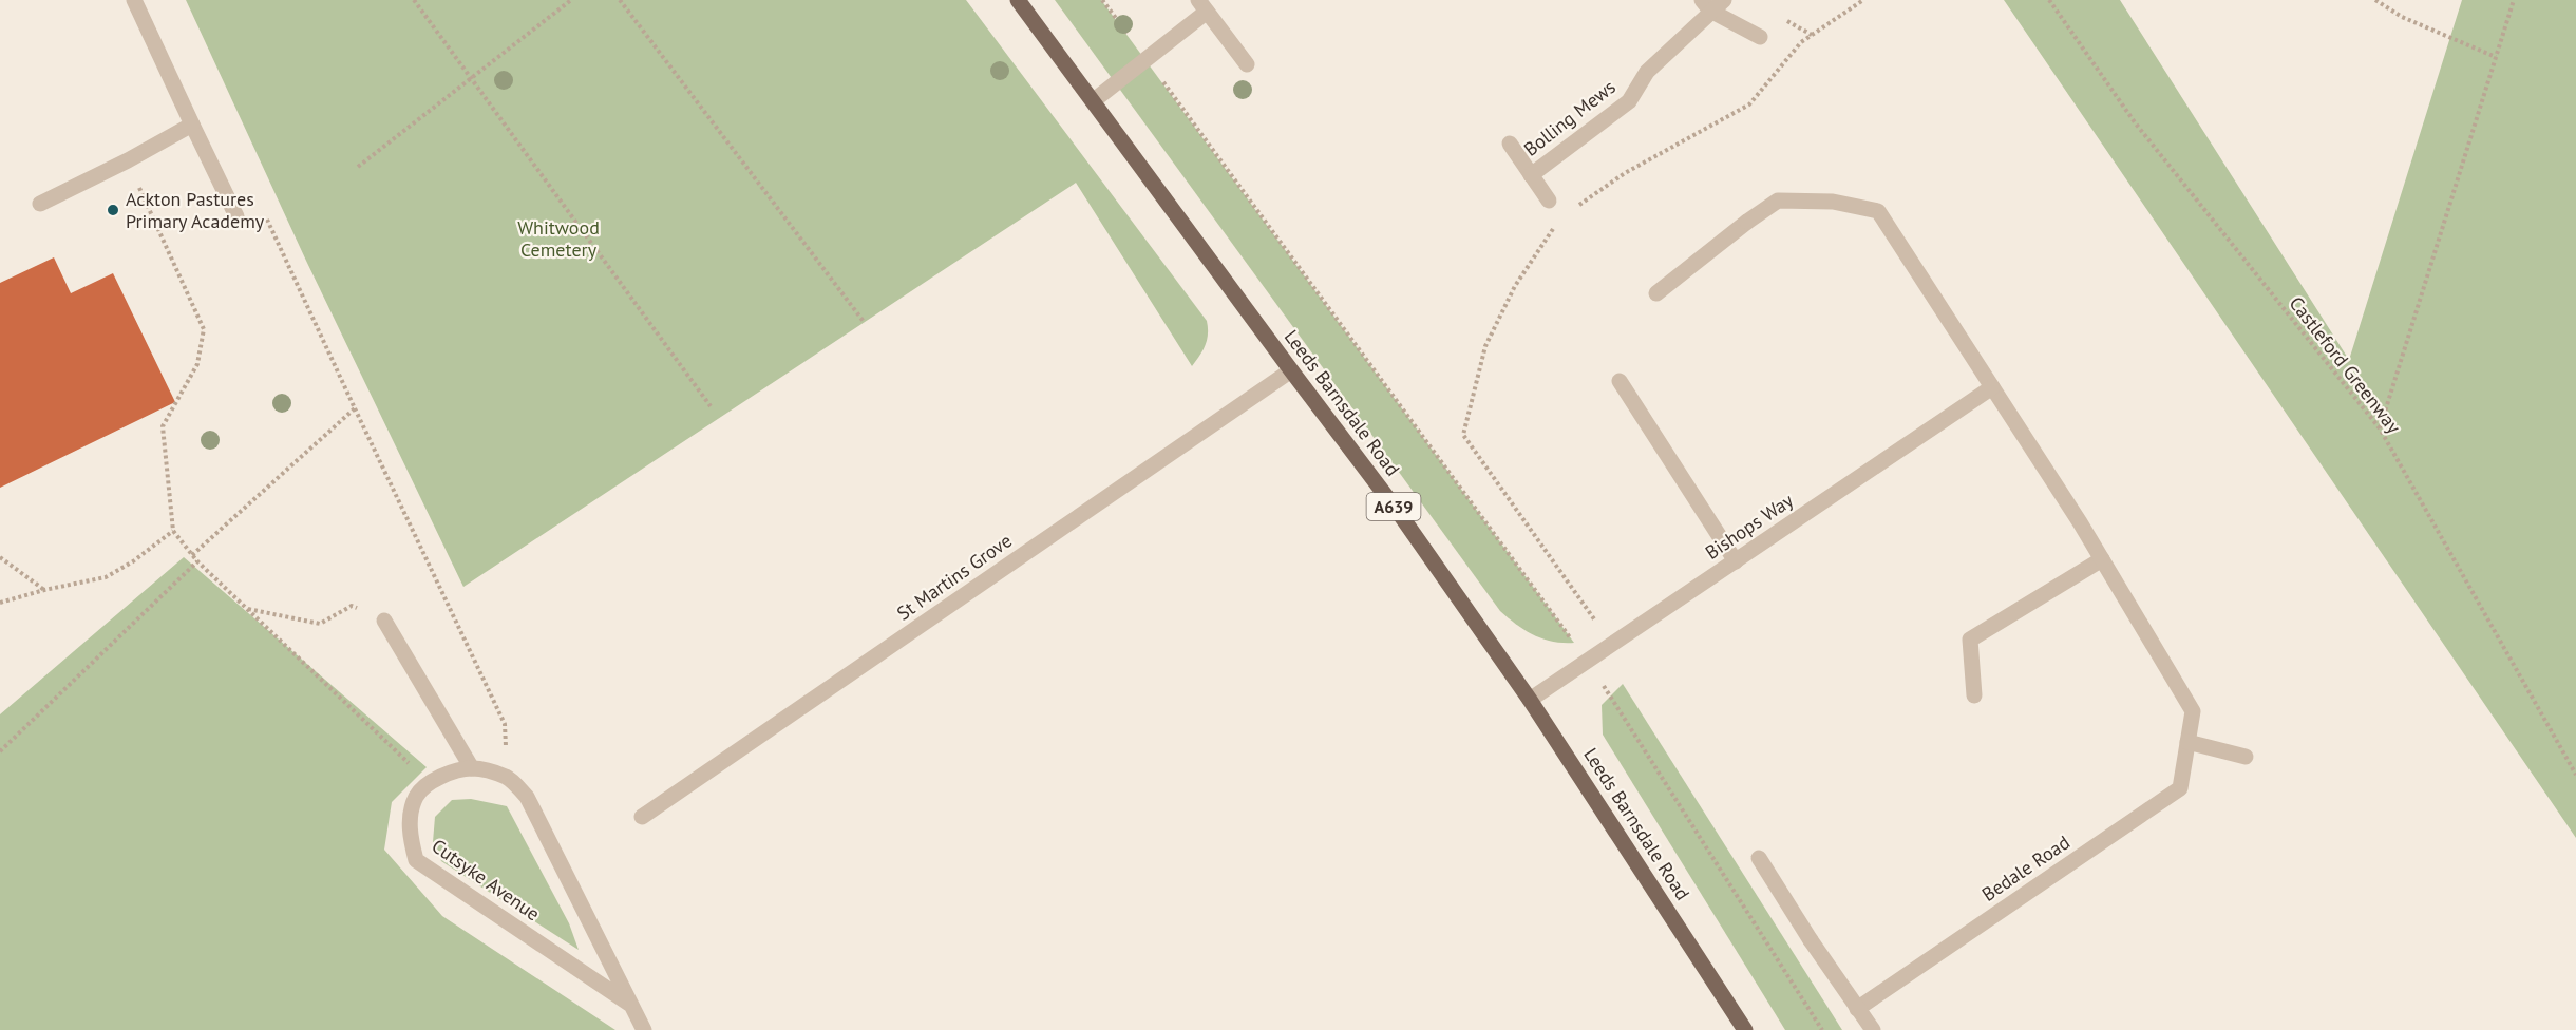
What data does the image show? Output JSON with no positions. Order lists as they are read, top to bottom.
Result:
{
  "streets": {
    "main road": ["Leeds Barnsdale Road", "A639"],
    "street": [
      "Bolling Mews",
      "Bishops Way",
      "St Martins Grove",
      "Bedale Road",
      "Cutsyke Avenue"
    ],
    "path": ["Castleford Greenway"]
  },
  "crossings": [
    ["Leeds Barnsdale Road", "Bishops Way"],
    ["Leeds Barnsdale Road", "St Martins Grove"],
    ["Bishops Way", "Bedale Road"]
  ],
  "parks": ["Whitwood Cemetery"],
  "places": ["Ackton Pastures Primary Academy"]
}
